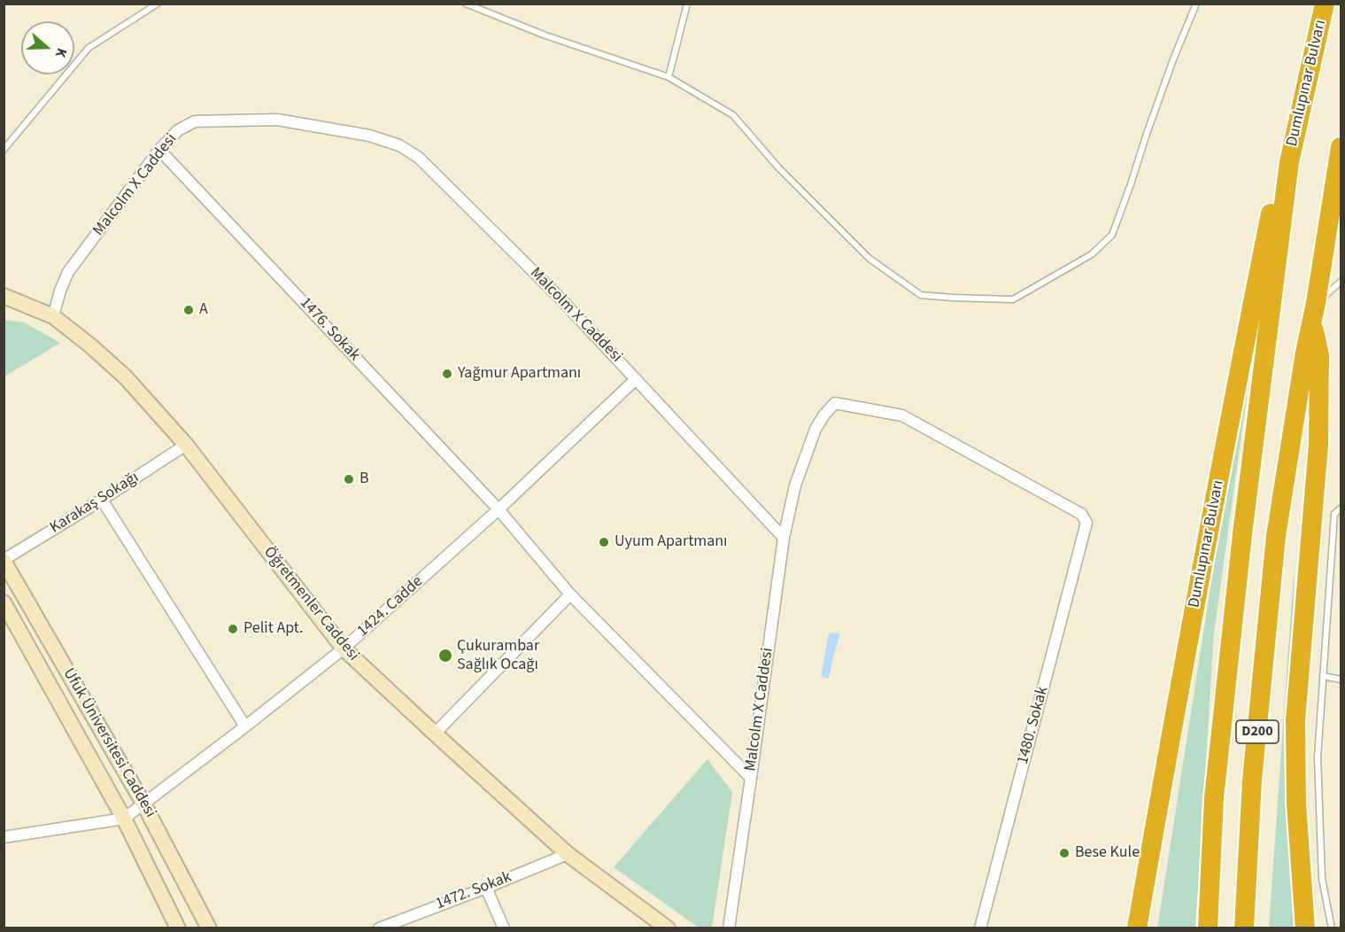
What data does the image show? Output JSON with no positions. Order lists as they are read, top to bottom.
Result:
{
  "streets": {
    "highway": ["Dumlupınar Bulvarı", "D200"],
    "street": [
      "Malcolm X Caddesi",
      "1476. Sokak",
      "Karakaş Sokağı",
      "Öğretmenler Caddesi",
      "1424. Cadde",
      "1480. Sokak",
      "Ufuk Üniversitesi Caddesi",
      "1472. Sokak"
    ]
  },
  "crossings": [
    ["Malcolm X Caddesi", "1476. Sokak"],
    ["Malcolm X Caddesi", "Öğretmenler Caddesi"],
    ["Malcolm X Caddesi", "1424. Cadde"],
    ["Malcolm X Caddesi", "1480. Sokak"],
    ["1476. Sokak", "1424. Cadde"],
    ["Karakaş Sokağı", "Öğretmenler Caddesi"],
    ["Karakaş Sokağı", "Ufuk Üniversitesi Caddesi"],
    ["Öğretmenler Caddesi", "1424. Cadde"],
    ["Öğretmenler Caddesi", "1472. Sokak"],
    ["1424. Cadde", "Ufuk Üniversitesi Caddesi"]
  ],
  "places": [
    "A",
    "Yağmur Apartmanı",
    "B",
    "Uyum Apartmanı",
    "Pelit Apt.",
    "Çukurambar Sağlık Ocağı",
    "Bese Kule"
  ],
  "north": "right"
}
